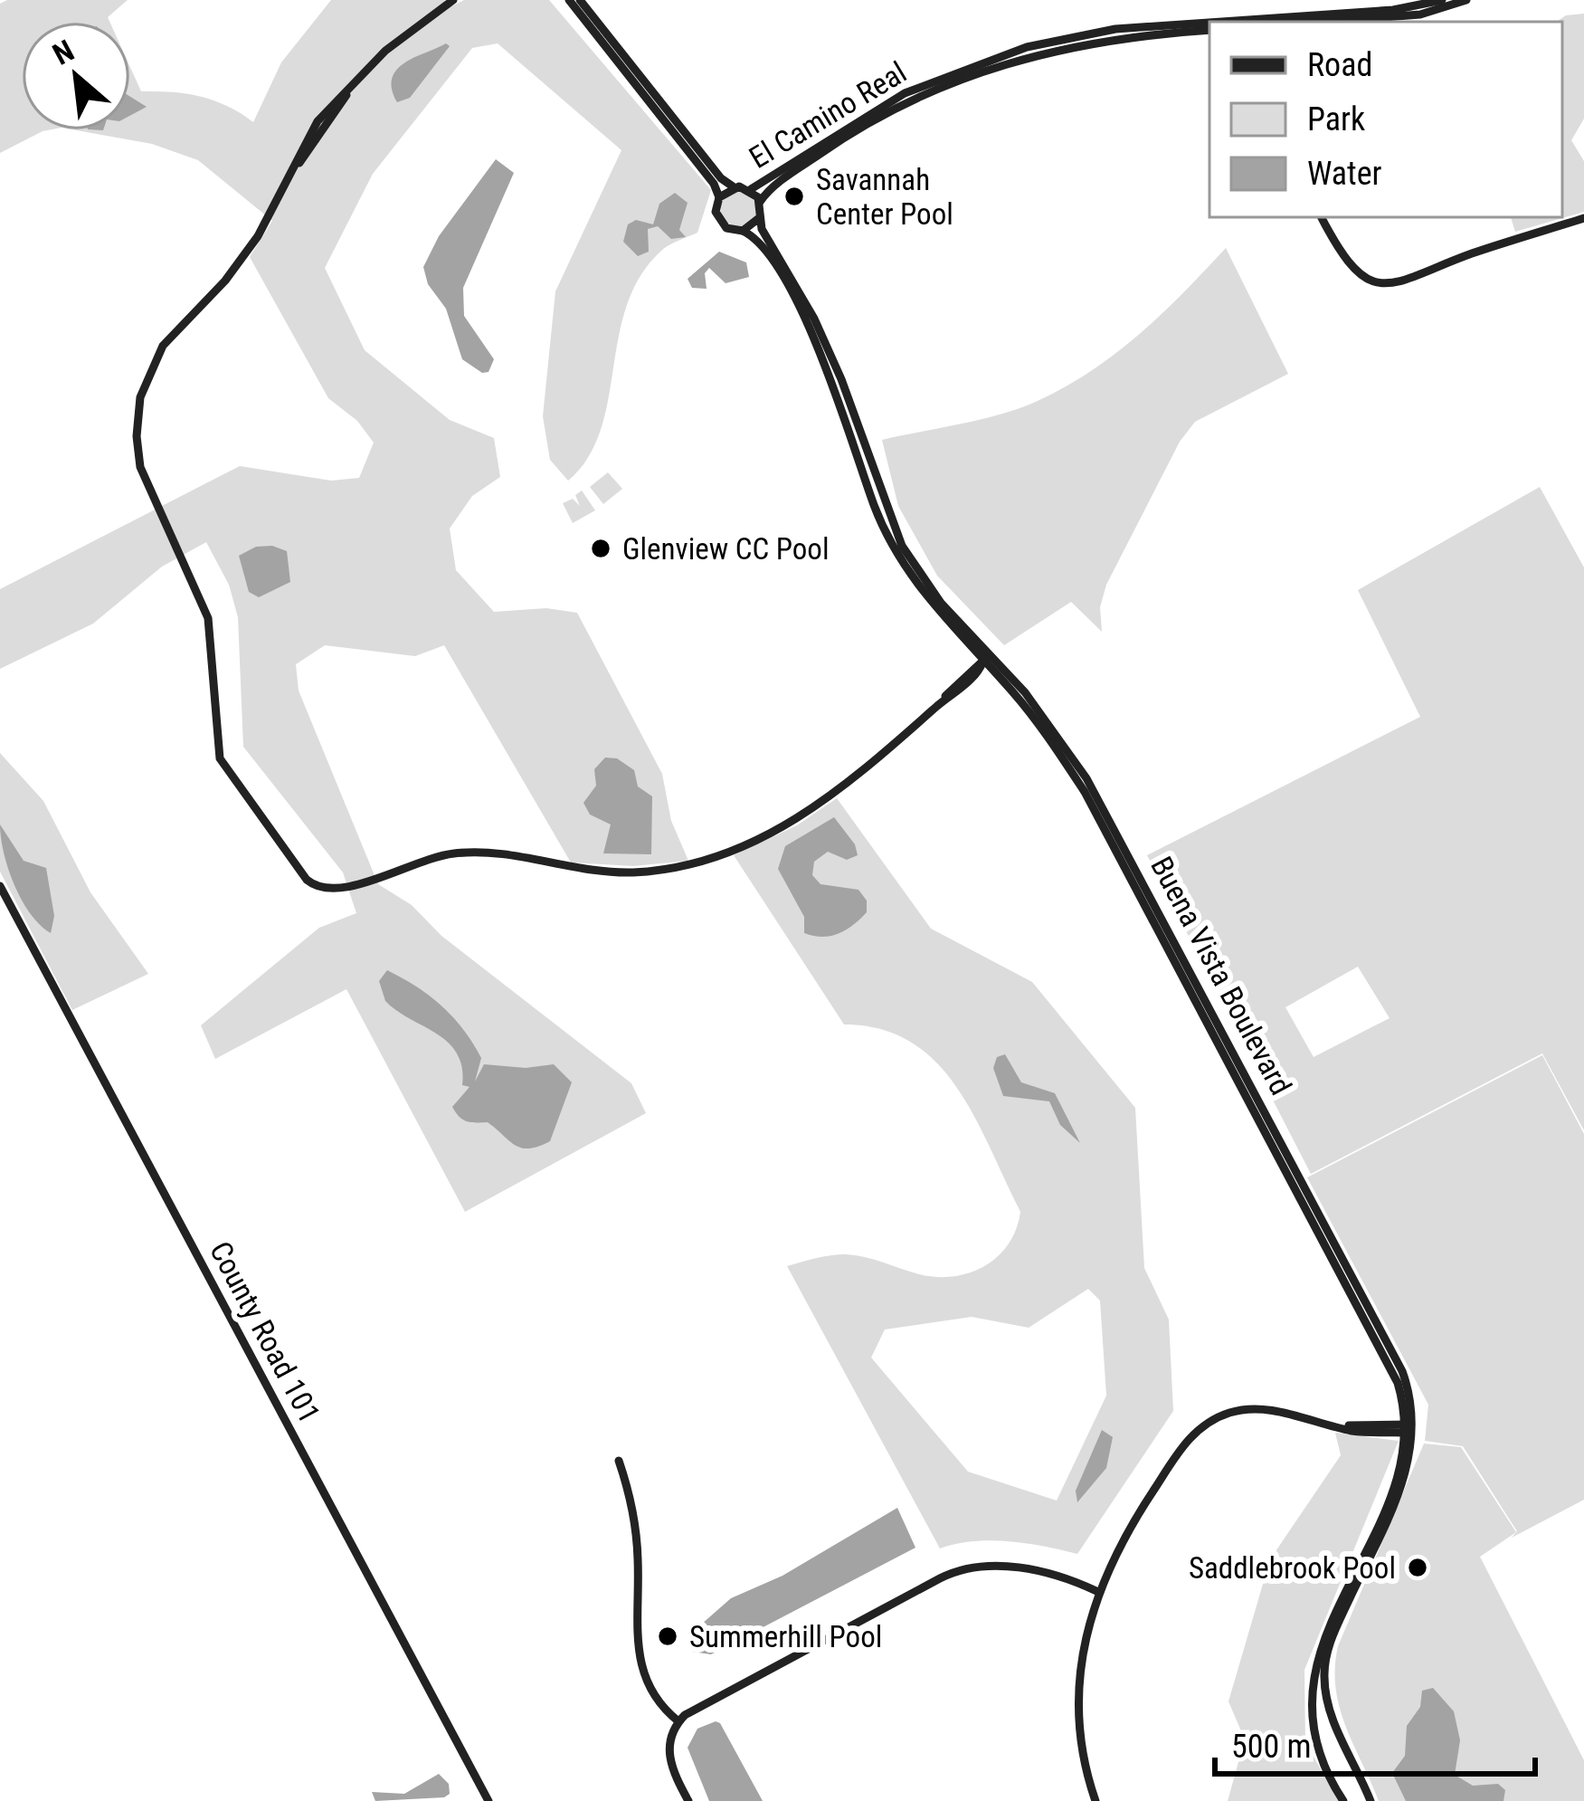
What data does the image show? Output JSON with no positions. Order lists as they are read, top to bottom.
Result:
{
  "streets": {
    "street": ["El Camino Real", "Buena Vista Boulevard", "County Road 101"]
  },
  "crossings": [
    ["El Camino Real", "Buena Vista Boulevard"]
  ],
  "places": [
    "Savannah Center Pool",
    "Glenview CC Pool",
    "Saddlebrook Pool",
    "Summerhill Pool"
  ],
  "legend": ["Road", "Park", "Water"],
  "scale_bar": "500 m",
  "north": "top left"
}
